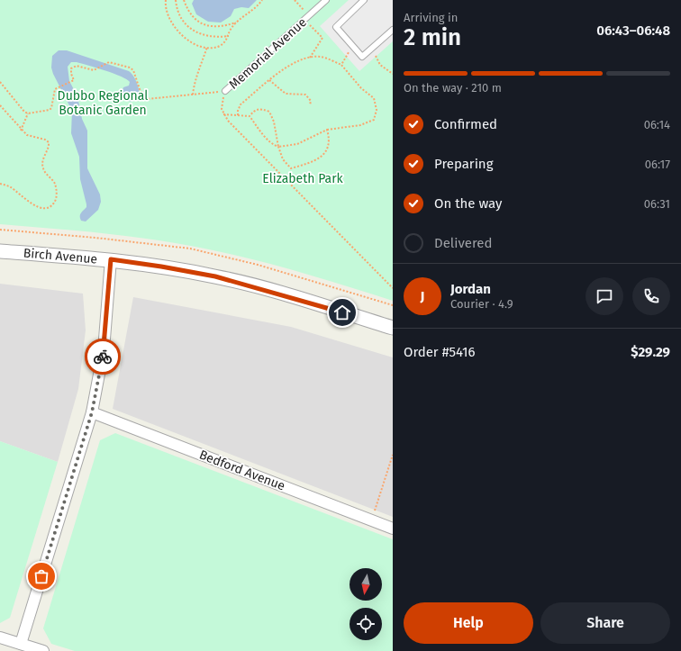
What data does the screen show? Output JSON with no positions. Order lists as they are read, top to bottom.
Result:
{
  "streets": {
    "street": ["Birch Avenue", "Bedford Avenue"],
    "lane": ["Memorial Avenue"]
  },
  "parks": ["Dubbo Regional Botanic Garden", "Elizabeth Park"],
  "north": "bottom",
  "page": {
    "heading": ["2 min", "Arriving in", "06:43–06:48"],
    "panel": [
      "Jordan",
      "Courier · 4.9",
      "Order #5416",
      "$29.29"
    ],
    "bar": "On the way · 210 m",
    "list": [
      ["Confirmed", "06:14"],
      ["Preparing", "06:17"],
      ["On the way", "06:31"],
      "Delivered"
    ],
    "round": "J",
    "buttons": ["Help", "Share"]
  }
}
